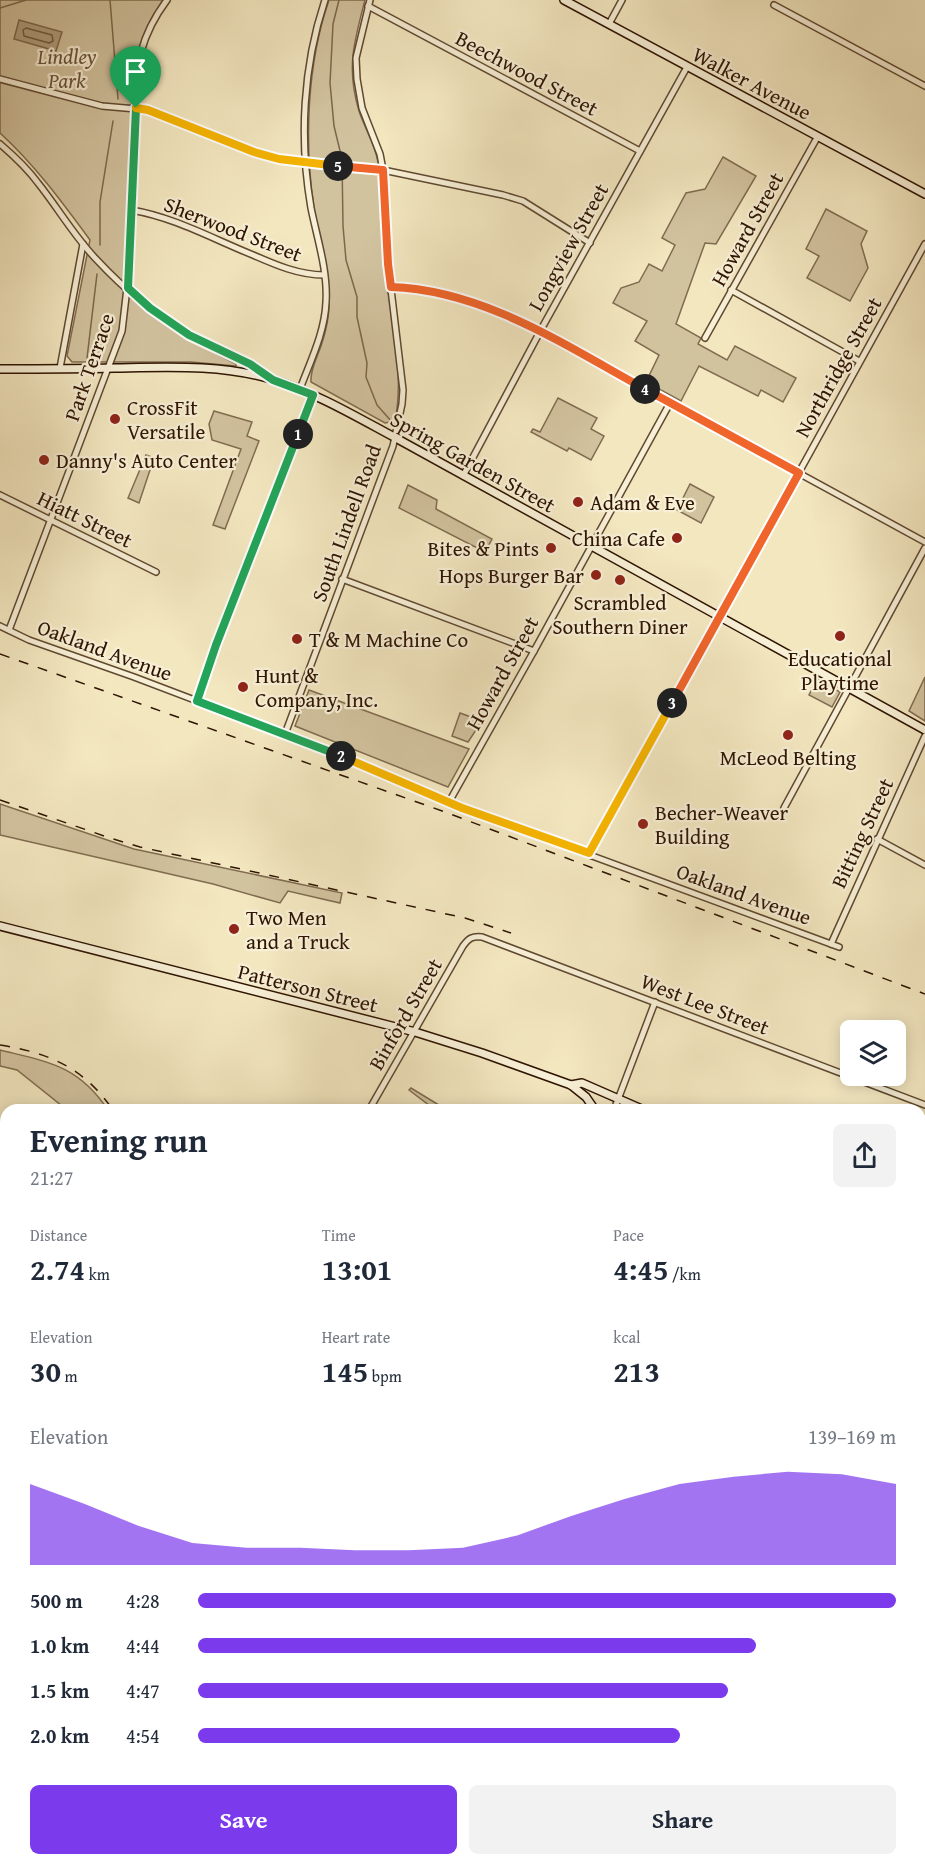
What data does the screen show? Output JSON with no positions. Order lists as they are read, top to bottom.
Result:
{
  "streets": {
    "main road": ["Walker Avenue", "Spring Garden Street", "Patterson Street"],
    "street": [
      "Beechwood Street",
      "Sherwood Street",
      "Howard Street",
      "Longview Street",
      "Park Terrace",
      "Northridge Street",
      "Hiatt Street",
      "South Lindell Road",
      "Oakland Avenue",
      "Bitting Street",
      "West Lee Street",
      "Binford Street"
    ]
  },
  "crossings": [
    ["Beechwood Street", "Longview Street"],
    ["Beechwood Street", "South Lindell Road"],
    ["Walker Avenue", "Howard Street"],
    ["Walker Avenue", "Longview Street"],
    ["Sherwood Street", "Park Terrace"],
    ["Howard Street", "Spring Garden Street"],
    ["Howard Street", "Oakland Avenue"],
    ["Longview Street", "Spring Garden Street"],
    ["Park Terrace", "Spring Garden Street"],
    ["Park Terrace", "Hiatt Street"],
    ["Park Terrace", "Oakland Avenue"],
    ["Northridge Street", "Spring Garden Street"],
    ["Northridge Street", "Oakland Avenue"],
    ["Spring Garden Street", "South Lindell Road"],
    ["South Lindell Road", "Oakland Avenue"],
    ["Oakland Avenue", "Bitting Street"],
    ["Patterson Street", "Binford Street"],
    ["West Lee Street", "Binford Street"]
  ],
  "parks": ["Lindley Park"],
  "places": [
    "CrossFit Versatile",
    "Danny's Auto Center",
    "Adam & Eve",
    "China Cafe",
    "Bites & Pints",
    "Hops Burger Bar",
    "Scrambled Southern Diner",
    "Educational Playtime",
    "T & M Machine Co",
    "Hunt & Company, Inc.",
    "McLeod Belting",
    "Becher-Weaver Building",
    "Two Men and a Truck"
  ],
  "page": {
    "pins": [
      "5",
      "4",
      "1",
      "3",
      "2"
    ],
    "heading": ["Evening run", "21:27"],
    "stats": [
      ["Distance", "2.74 km"],
      ["Time", "13:01"],
      ["Pace", "4:45 /km"],
      ["Elevation", "30 m"],
      ["Heart rate", "145 bpm"],
      ["kcal", "213"]
    ],
    "chart": ["Elevation", "139–169 m"],
    "list": [
      {
        "name": "500 m",
        "note": "4:28"
      },
      {
        "name": "1.0 km",
        "note": "4:44"
      },
      {
        "name": "1.5 km",
        "note": "4:47"
      },
      {
        "name": "2.0 km",
        "note": "4:54"
      }
    ],
    "buttons": ["Save", "Share"]
  }
}
